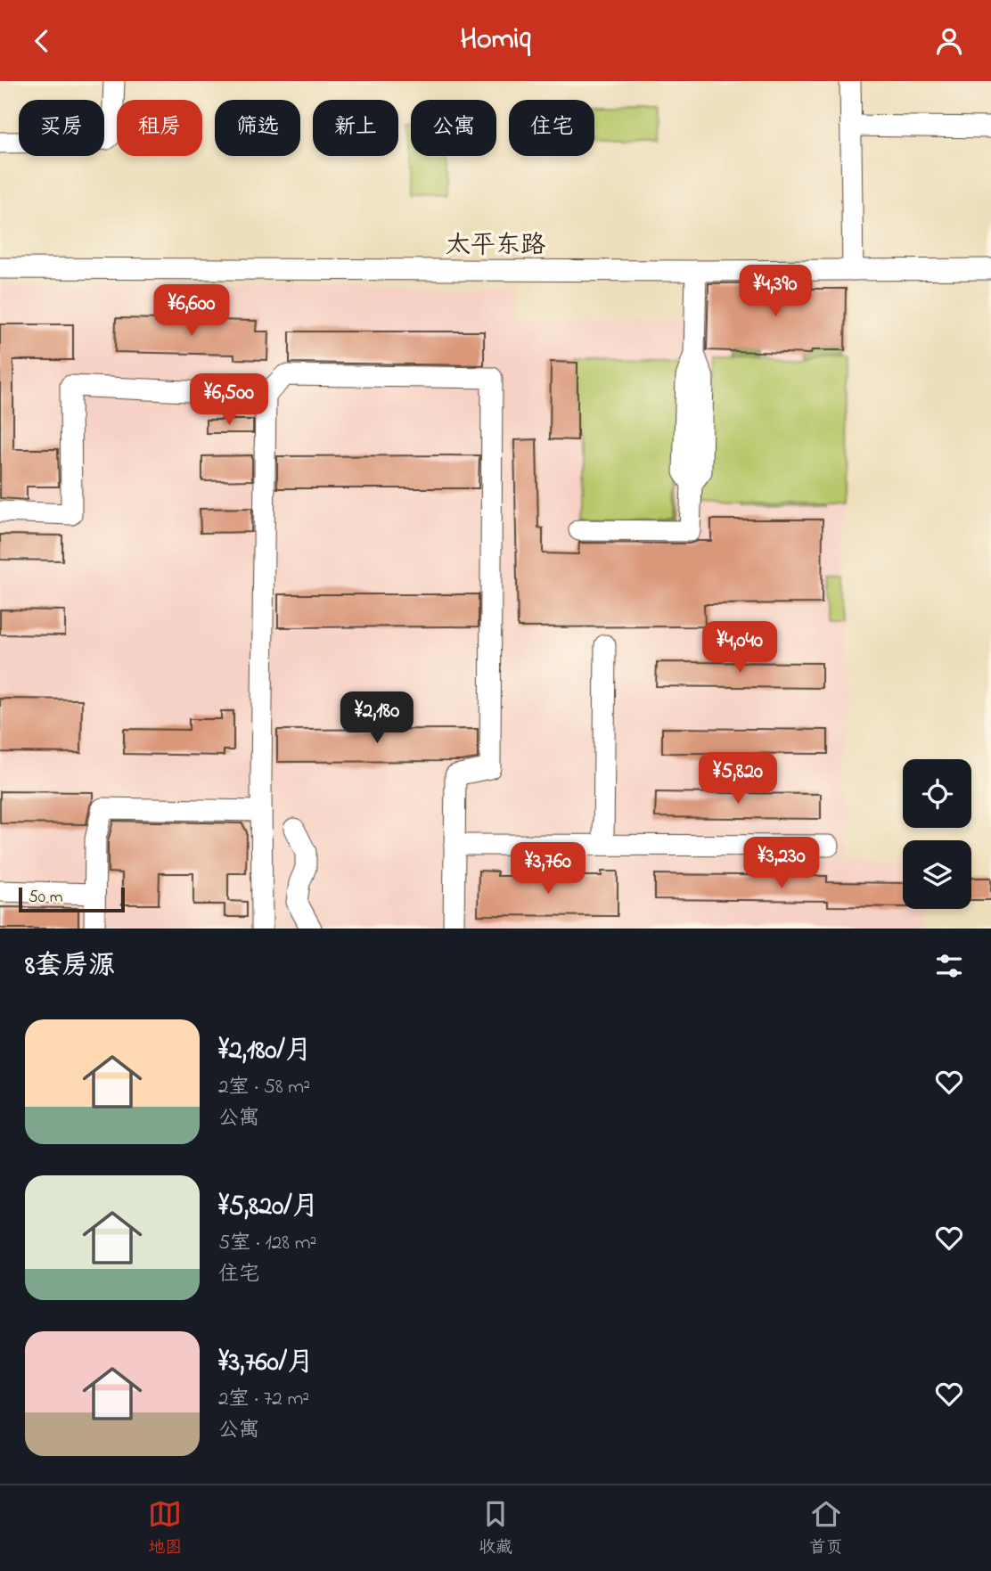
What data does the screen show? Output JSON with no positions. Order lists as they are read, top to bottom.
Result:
{
  "streets": {
    "street": ["太平东路"]
  },
  "scale_bar": "50 m",
  "page": {
    "header": "Homiq",
    "chip": [
      "买房",
      "租房",
      "筛选",
      "新上",
      "公寓",
      "住宅"
    ],
    "price": [
      "¥4,390",
      "¥6,600",
      "¥6,500",
      "¥4,040",
      "¥2,180",
      "¥5,820",
      "¥3,230",
      "¥3,760"
    ],
    "scale": "50 m",
    "heading": "8套房源",
    "list": [
      {
        "name": "¥2,180/月",
        "note": "2室 · 58 m² · 公寓"
      },
      {
        "name": "¥5,820/月",
        "note": "5室 · 128 m² · 住宅"
      },
      {
        "name": "¥3,760/月",
        "note": "2室 · 72 m² · 公寓"
      }
    ],
    "tabs": ["地图", "收藏", "首页"]
  }
}
